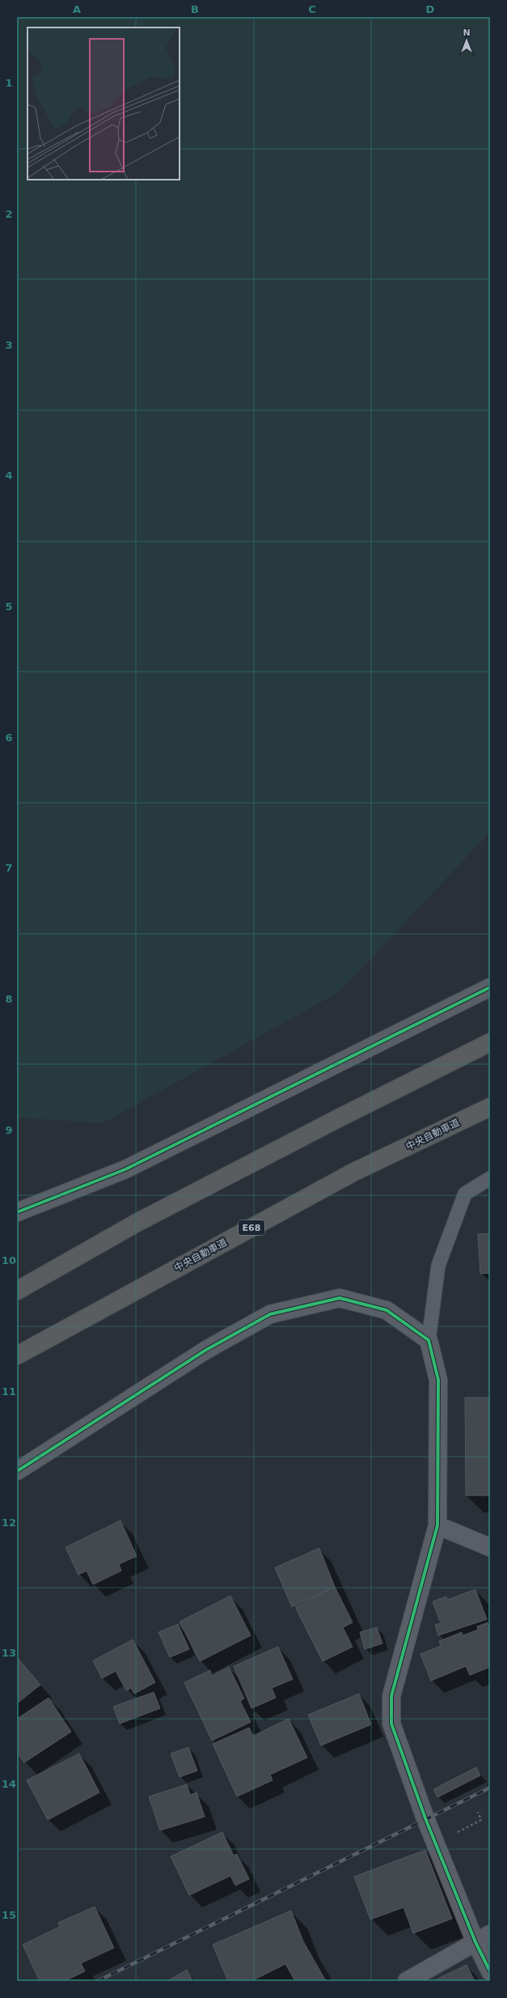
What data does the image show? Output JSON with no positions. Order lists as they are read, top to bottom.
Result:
{
  "streets": {
    "highway": ["中央自動車道", "E68"]
  },
  "north": "top",
  "grid": {
    "columns": [
      "A",
      "B",
      "C",
      "D"
    ],
    "rows": [
      "1",
      "2",
      "3",
      "4",
      "5",
      "6",
      "7",
      "8",
      "9",
      "10",
      "11",
      "12",
      "13",
      "14",
      "15"
    ]
  }
}
